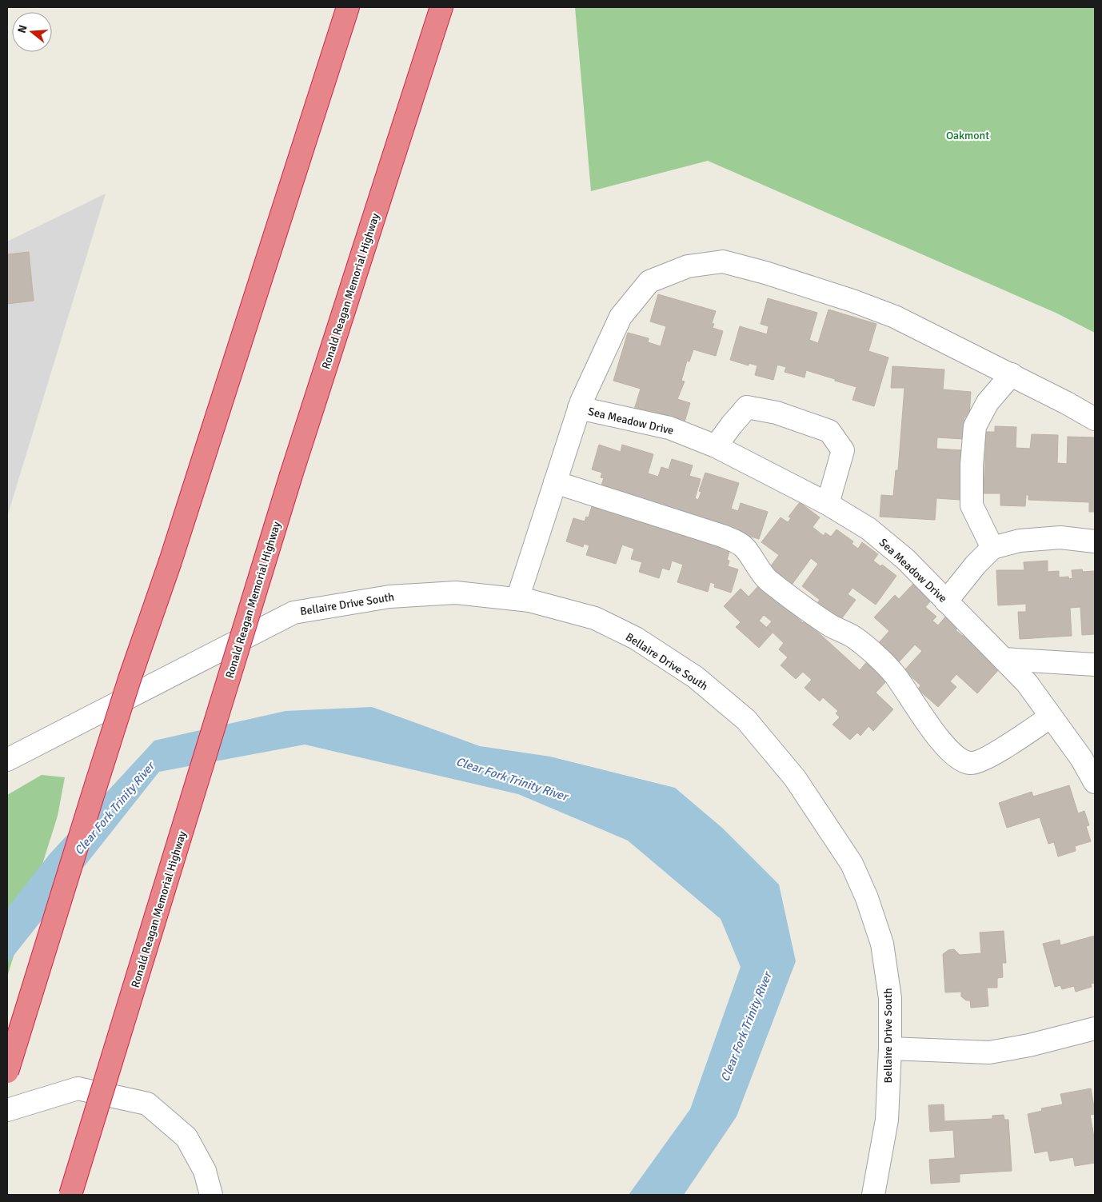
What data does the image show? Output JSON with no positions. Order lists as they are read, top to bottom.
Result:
{
  "streets": {
    "highway": ["Ronald Reagan Memorial Highway"],
    "street": ["Sea Meadow Drive", "Bellaire Drive South"]
  },
  "water": ["Clear Fork Trinity River"],
  "parks": ["Oakmont"],
  "north": "left"
}
